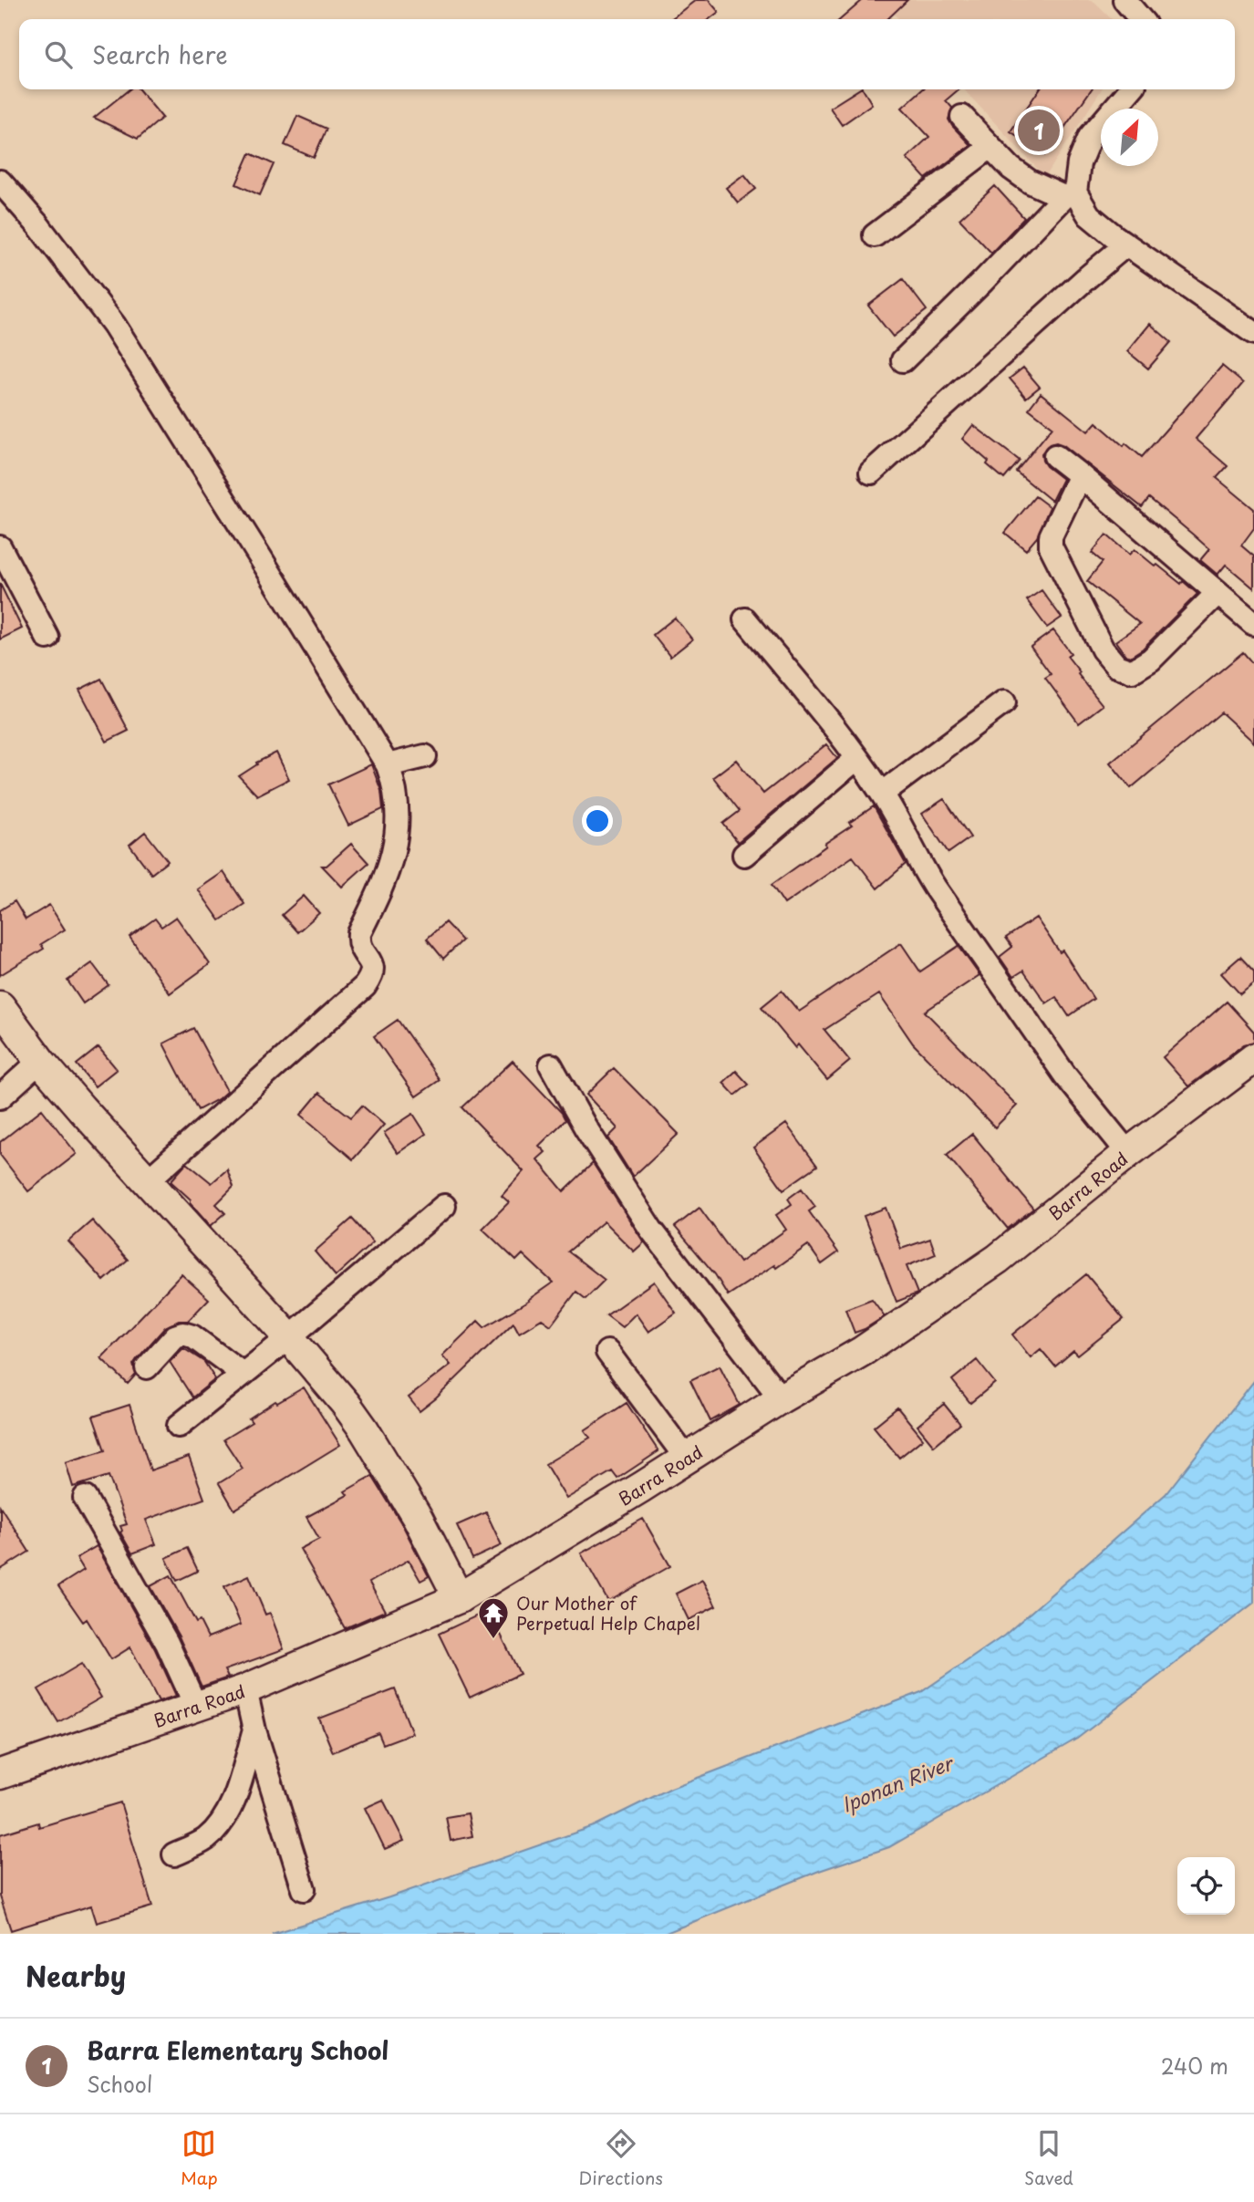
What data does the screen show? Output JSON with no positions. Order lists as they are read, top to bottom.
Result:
{
  "streets": {
    "street": ["Barra Road"]
  },
  "water": ["Iponan River"],
  "places": {
    "temple": ["Our Mother of Perpetual Help Chapel"]
  },
  "north": "top right",
  "page": {
    "search": "Search here",
    "pins": "1",
    "heading": "Nearby",
    "list": [
      {
        "mark": "1",
        "name": "Barra Elementary School",
        "note": "School",
        "value": "240 m"
      }
    ],
    "nav": ["Map", "Directions", "Saved"]
  }
}
